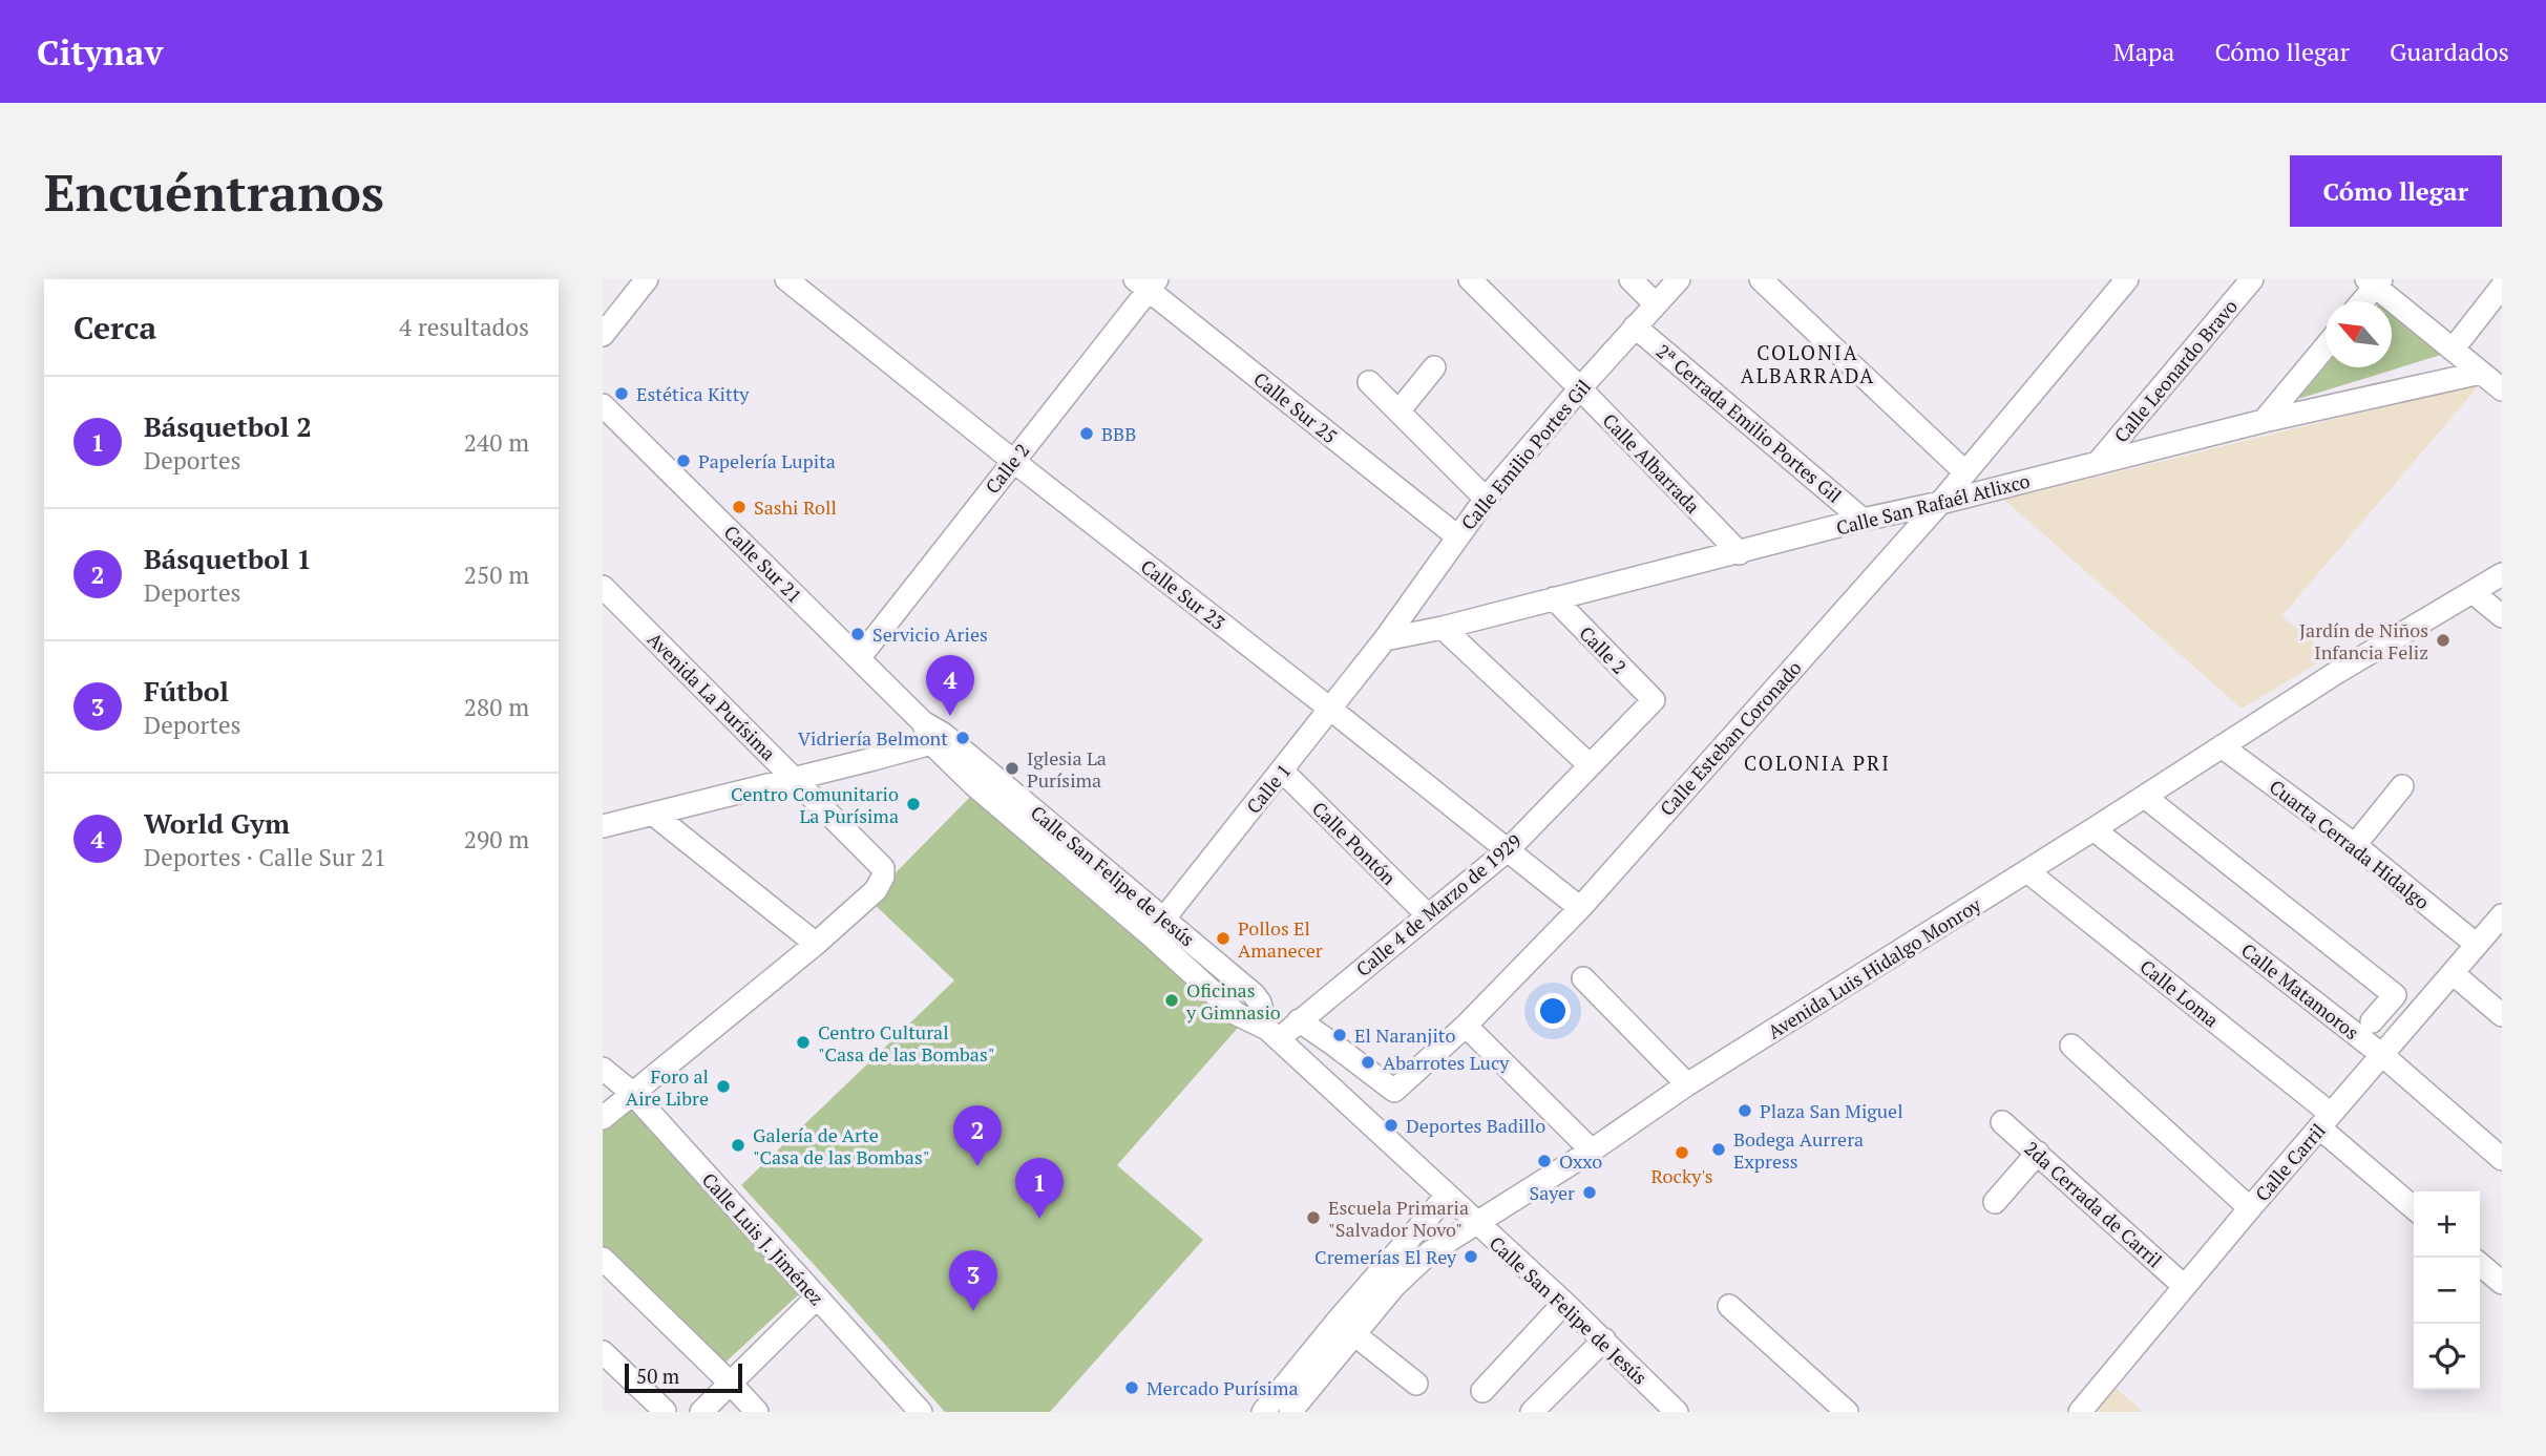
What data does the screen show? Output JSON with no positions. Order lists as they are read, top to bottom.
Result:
{
  "streets": {
    "street": [
      "Calle Leonardo Bravo",
      "Calle Sur 25",
      "2ª Cerrada Emilio Portes Gil",
      "Calle Emilio Portes Gil",
      "Calle Albarrada",
      "Calle 2",
      "Calle San Rafaél Atlixco",
      "Calle Sur 21",
      "Calle Sur 23",
      "Avenida La Purísima",
      "Calle Esteban Coronado",
      "Calle 1",
      "Calle Pontón",
      "Cuarta Cerrada Hidalgo",
      "Calle San Felipe de Jesús",
      "Calle 4 de Marzo de 1929",
      "Avenida Luis Hidalgo Monroy",
      "Calle Matamoros",
      "Calle Loma",
      "Calle Carril",
      "2da Cerrada de Carril",
      "Calle Luis J. Jiménez"
    ]
  },
  "crossings": [
    ["Calle Leonardo Bravo", "Calle San Rafaél Atlixco"],
    ["Calle Sur 25", "Calle Emilio Portes Gil"],
    ["Calle Sur 25", "Calle 2"],
    ["2ª Cerrada Emilio Portes Gil", "Calle Emilio Portes Gil"],
    ["2ª Cerrada Emilio Portes Gil", "Calle San Rafaél Atlixco"],
    ["Calle Emilio Portes Gil", "Calle Albarrada"],
    ["Calle Emilio Portes Gil", "Calle San Rafaél Atlixco"],
    ["Calle Emilio Portes Gil", "Calle 1"],
    ["Calle Albarrada", "Calle San Rafaél Atlixco"],
    ["Calle 2", "Calle San Rafaél Atlixco"],
    ["Calle 2", "Calle Sur 21"],
    ["Calle 2", "Calle Sur 23"],
    ["Calle 2", "Calle 4 de Marzo de 1929"],
    ["Calle San Rafaél Atlixco", "Calle Esteban Coronado"],
    ["Calle San Rafaél Atlixco", "Calle 1"],
    ["Calle Sur 21", "Calle San Felipe de Jesús"],
    ["Calle Sur 23", "Calle Esteban Coronado"],
    ["Calle Sur 23", "Calle 1"],
    ["Calle Sur 23", "Calle 4 de Marzo de 1929"],
    ["Calle Esteban Coronado", "Calle 4 de Marzo de 1929"],
    ["Calle 1", "Calle Pontón"],
    ["Calle 1", "Calle San Felipe de Jesús"],
    ["Calle Pontón", "Calle 4 de Marzo de 1929"],
    ["Cuarta Cerrada Hidalgo", "Avenida Luis Hidalgo Monroy"],
    ["Cuarta Cerrada Hidalgo", "Calle Carril"],
    ["Calle San Felipe de Jesús", "Calle 4 de Marzo de 1929"],
    ["Calle San Felipe de Jesús", "Avenida Luis Hidalgo Monroy"],
    ["Avenida Luis Hidalgo Monroy", "Calle Matamoros"],
    ["Avenida Luis Hidalgo Monroy", "Calle Loma"],
    ["Calle Matamoros", "Calle Carril"],
    ["Calle Loma", "Calle Carril"],
    ["Calle Carril", "2da Cerrada de Carril"]
  ],
  "districts": ["COLONIA ALBARRADA", "COLONIA PRI"],
  "places": [
    "Estética Kitty",
    "BBB",
    "Papelería Lupita",
    "Sashi Roll",
    "Servicio Aries",
    "Jardín de Niños Infancia Feliz",
    "Vidriería Belmont",
    "Iglesia La Purísima",
    "Centro Comunitario La Purísima",
    "Pollos El Amanecer",
    "Oficinas y Gimnasio",
    "El Naranjito",
    "Centro Cultural \"Casa de las Bombas\"",
    "Abarrotes Lucy",
    "Foro al Aire Libre",
    "Plaza San Miguel",
    "Deportes Badillo",
    "Galería de Arte \"Casa de las Bombas\"",
    "Bodega Aurrera Express",
    "Rocky's",
    "Oxxo",
    "Sayer",
    "Escuela Primaria \"Salvador Novo\"",
    "Cremerías El Rey",
    "Mercado Purísima"
  ],
  "scale_bar": "50 m",
  "north": "top left",
  "page": {
    "header": "Citynav",
    "nav": ["Mapa", "Cómo llegar", "Guardados"],
    "buttons": "Cómo llegar",
    "title": "Encuéntranos",
    "heading": ["Cerca", "4 resultados"],
    "list": [
      {
        "mark": "1",
        "name": "Básquetbol 2",
        "note": "Deportes",
        "value": "240 m"
      },
      {
        "mark": "2",
        "name": "Básquetbol 1",
        "note": "Deportes",
        "value": "250 m"
      },
      {
        "mark": "3",
        "name": "Fútbol",
        "note": "Deportes",
        "value": "280 m"
      },
      {
        "mark": "4",
        "name": "World Gym",
        "note": "Deportes · Calle Sur 21",
        "value": "290 m"
      }
    ],
    "pins": [
      "4",
      "2",
      "1",
      "3"
    ],
    "map_buttons": ["+", "−"],
    "scale": "50 m"
  }
}
